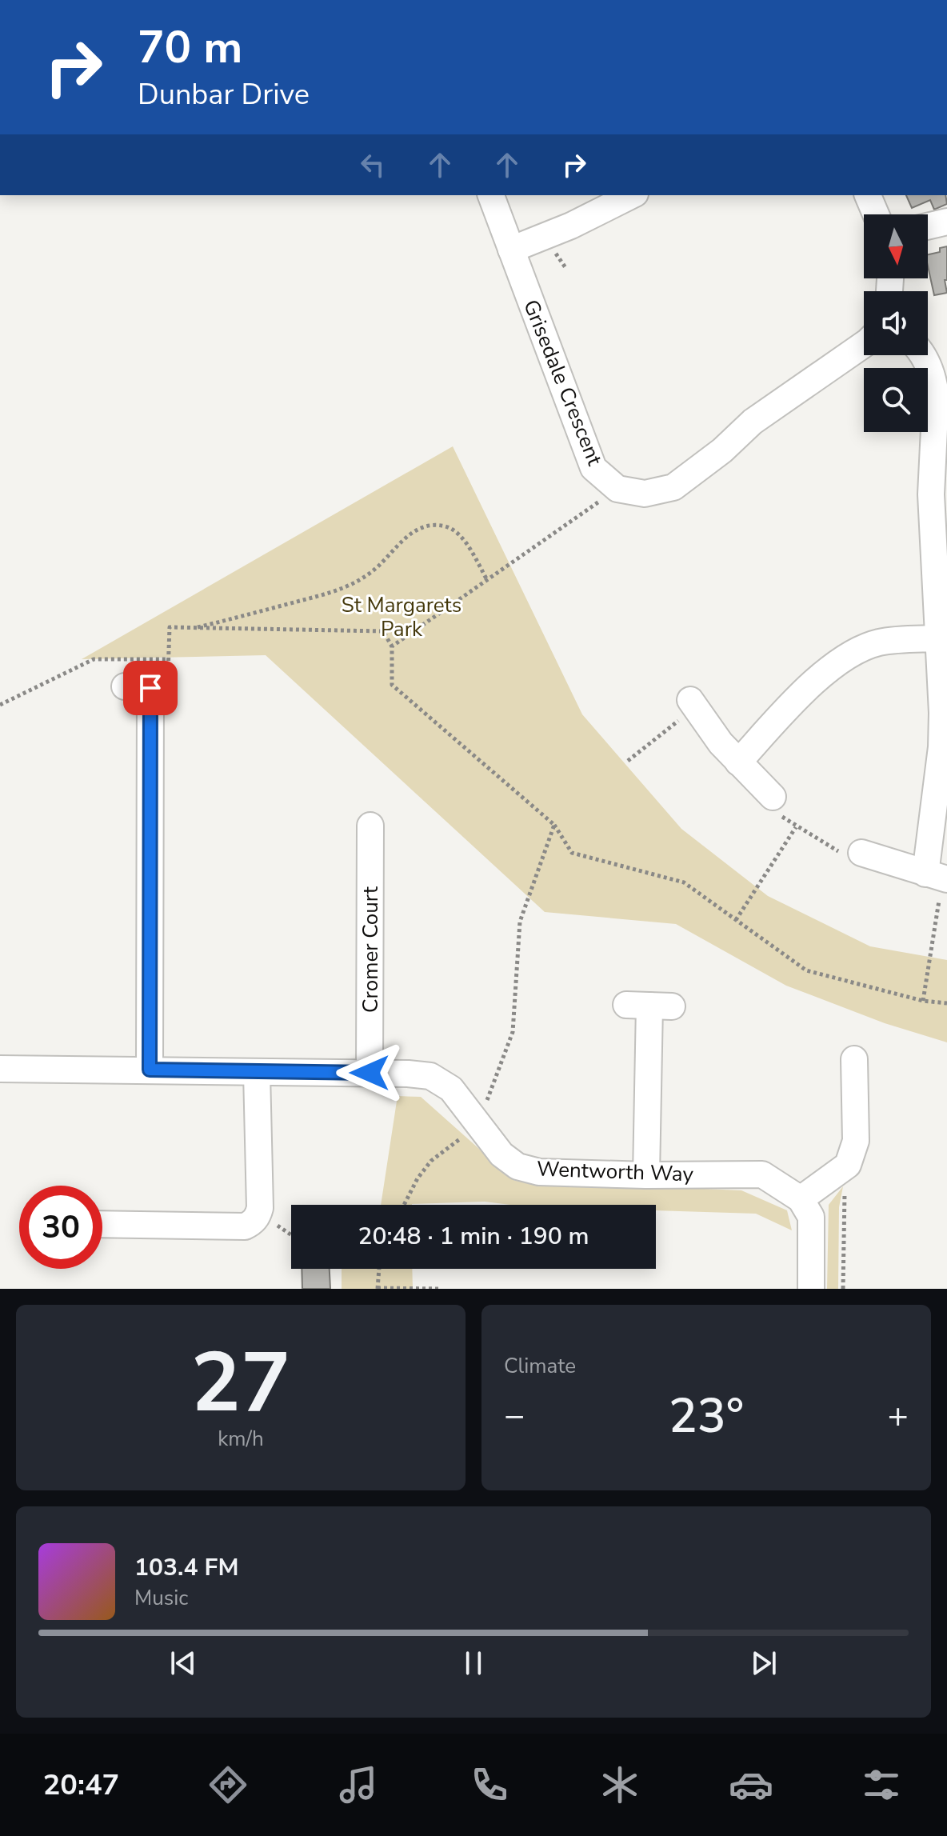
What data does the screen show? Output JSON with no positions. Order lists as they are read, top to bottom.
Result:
{
  "streets": {
    "street": ["Grisedale Crescent", "Cromer Court", "Wentworth Way"]
  },
  "crossings": [
    ["Cromer Court", "Wentworth Way"]
  ],
  "parks": ["St Margarets Park"],
  "north": "bottom",
  "page": {
    "turn": ["70 m", "Dunbar Drive"],
    "limit": "30",
    "trip": "20:48 · 1 min · 190 m",
    "tile": [
      ["27", "km/h"],
      "Climate"
    ],
    "heat": ["−", "23°", "+"],
    "song": ["103.4 FM", "Music"],
    "tabs": "20:47"
  }
}
